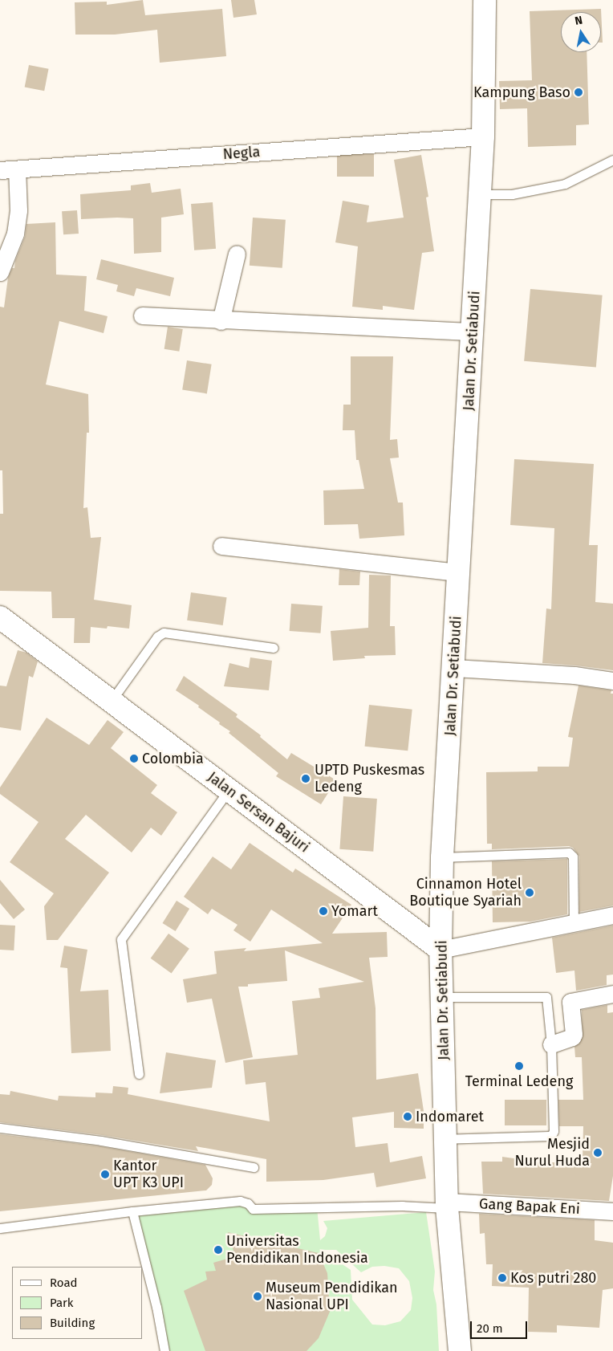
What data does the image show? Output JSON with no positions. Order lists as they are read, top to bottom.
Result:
{
  "streets": {
    "main road": ["Jalan Dr. Setiabudi", "Jalan Sersan Bajuri"],
    "street": ["Negla", "Gang Bapak Eni"]
  },
  "crossings": [
    ["Negla", "Jalan Dr. Setiabudi"],
    ["Jalan Dr. Setiabudi", "Jalan Sersan Bajuri"],
    ["Jalan Dr. Setiabudi", "Gang Bapak Eni"]
  ],
  "places": [
    "Kampung Baso",
    "Colombia",
    "UPTD Puskesmas Ledeng",
    "Cinnamon Hotel Boutique Syariah",
    "Yomart",
    "Terminal Ledeng",
    "Indomaret",
    "Mesjid Nurul Huda",
    "Kantor UPT K3 UPI",
    "Universitas Pendidikan Indonesia",
    "Kos putri 280",
    "Museum Pendidikan Nasional UPI"
  ],
  "legend": ["Road", "Park", "Building"],
  "scale_bar": "20 m",
  "north": "top"
}
